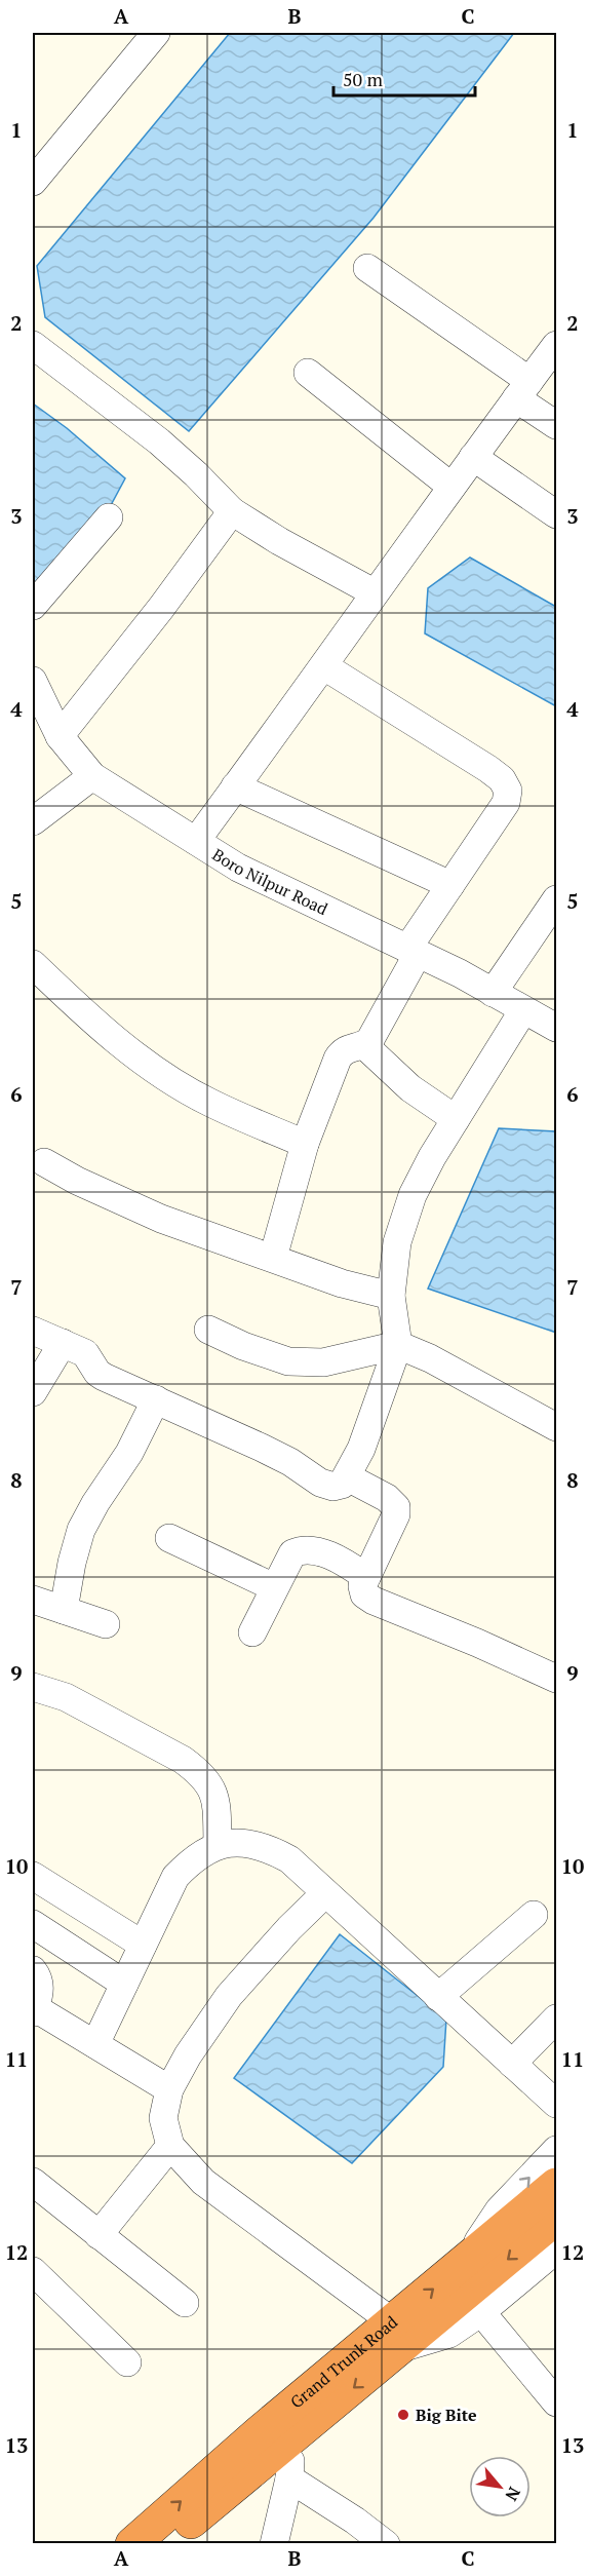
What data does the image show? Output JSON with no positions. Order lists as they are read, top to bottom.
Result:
{
  "streets": {
    "highway": ["Grand Trunk Road"],
    "street": ["Boro Nilpur Road"]
  },
  "places": ["Big Bite"],
  "scale_bar": "50 m",
  "north": "bottom right",
  "grid": {
    "columns": ["A", "B", "C"],
    "rows": [
      "1",
      "2",
      "3",
      "4",
      "5",
      "6",
      "7",
      "8",
      "9",
      "10",
      "11",
      "12",
      "13"
    ]
  }
}
